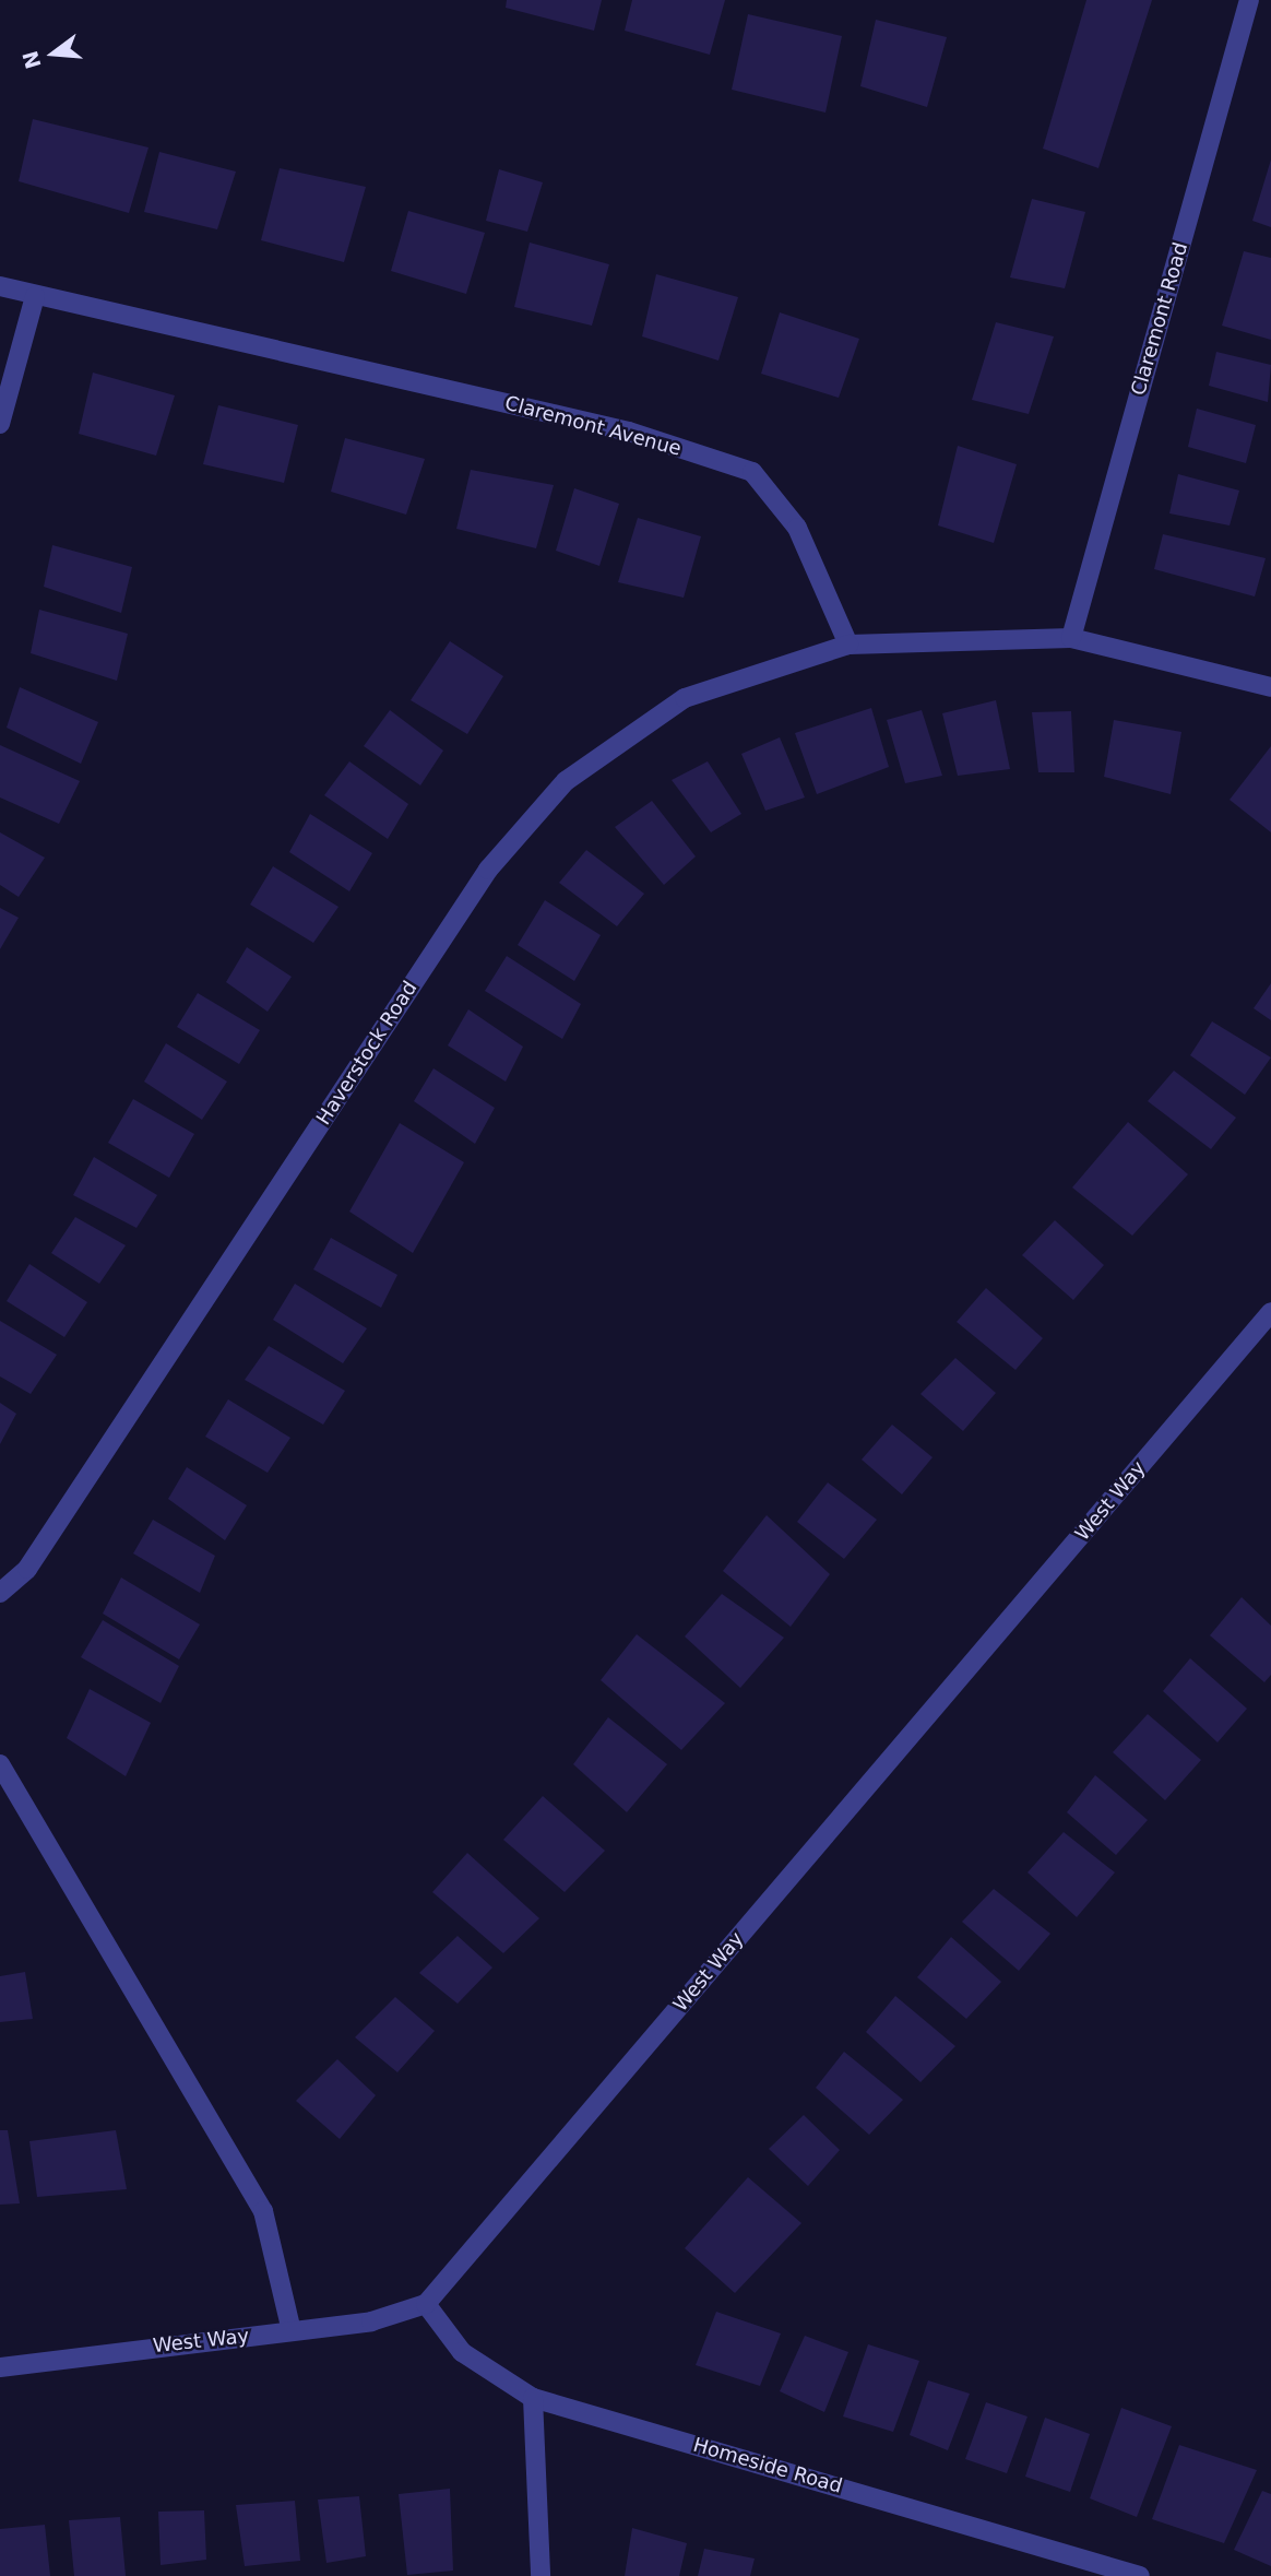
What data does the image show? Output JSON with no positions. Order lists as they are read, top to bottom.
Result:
{
  "streets": {
    "street": [
      "Claremont Road",
      "Claremont Avenue",
      "Haverstock Road",
      "West Way",
      "Homeside Road"
    ]
  },
  "crossings": [
    ["Claremont Avenue", "Haverstock Road"],
    ["West Way", "Homeside Road"]
  ],
  "north": "left"
}
